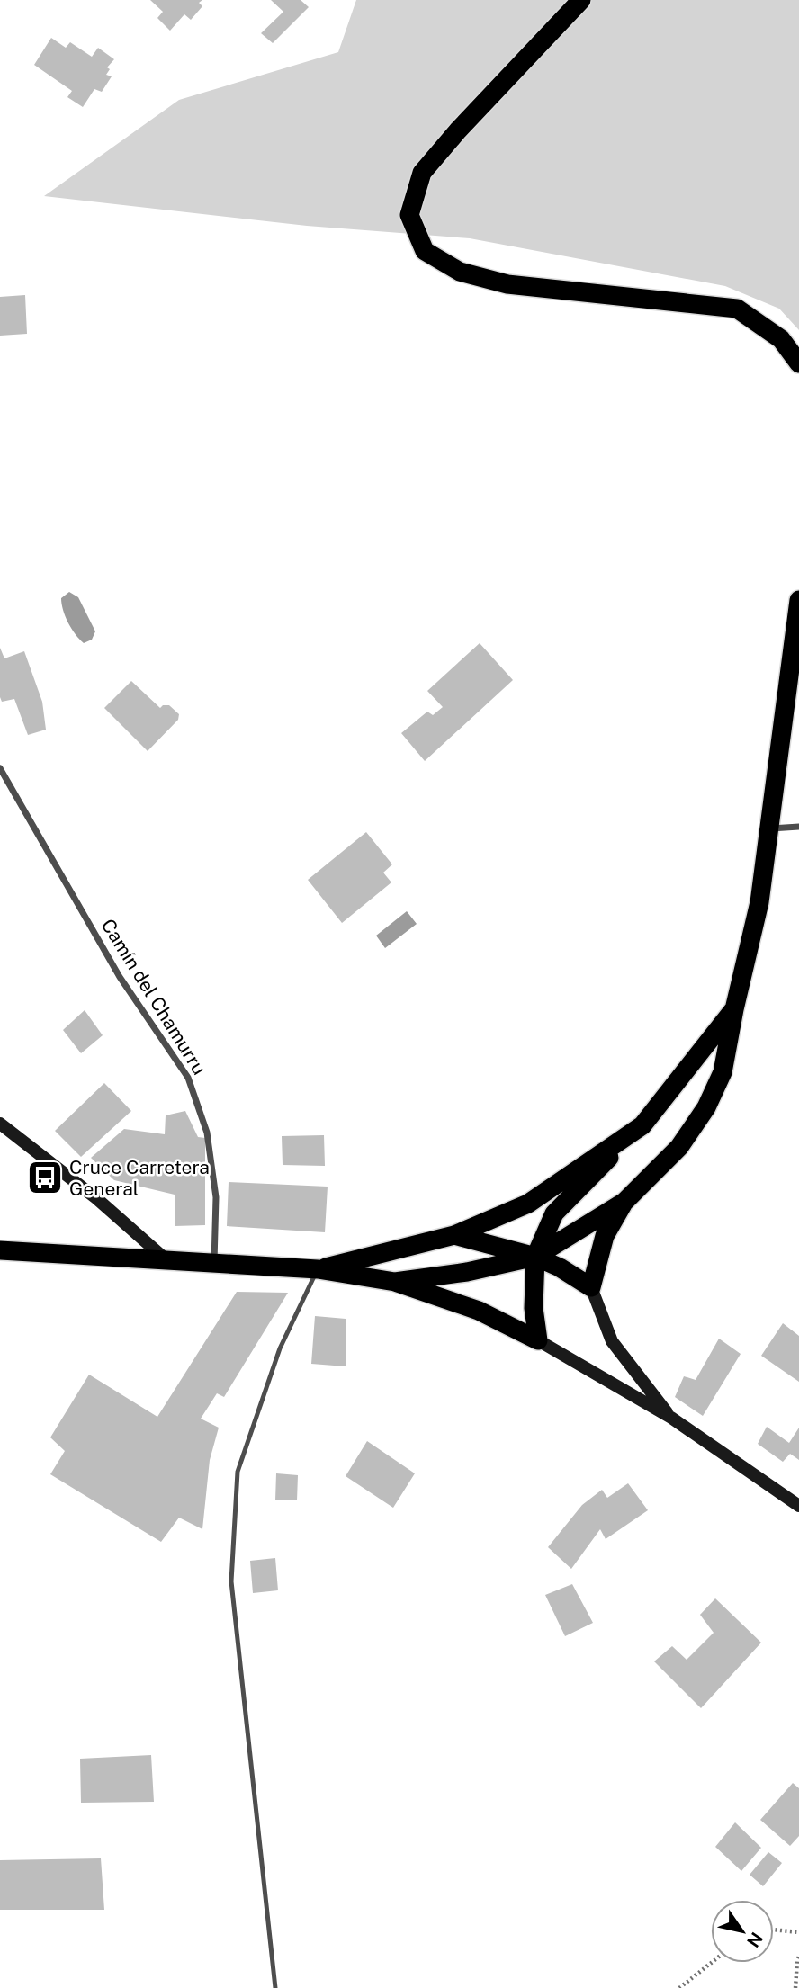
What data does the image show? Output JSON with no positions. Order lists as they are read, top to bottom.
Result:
{
  "streets": {
    "street": ["Camín del Chamurru"]
  },
  "places": {
    "bus stop": ["Cruce Carretera General"]
  },
  "north": "bottom right"
}
